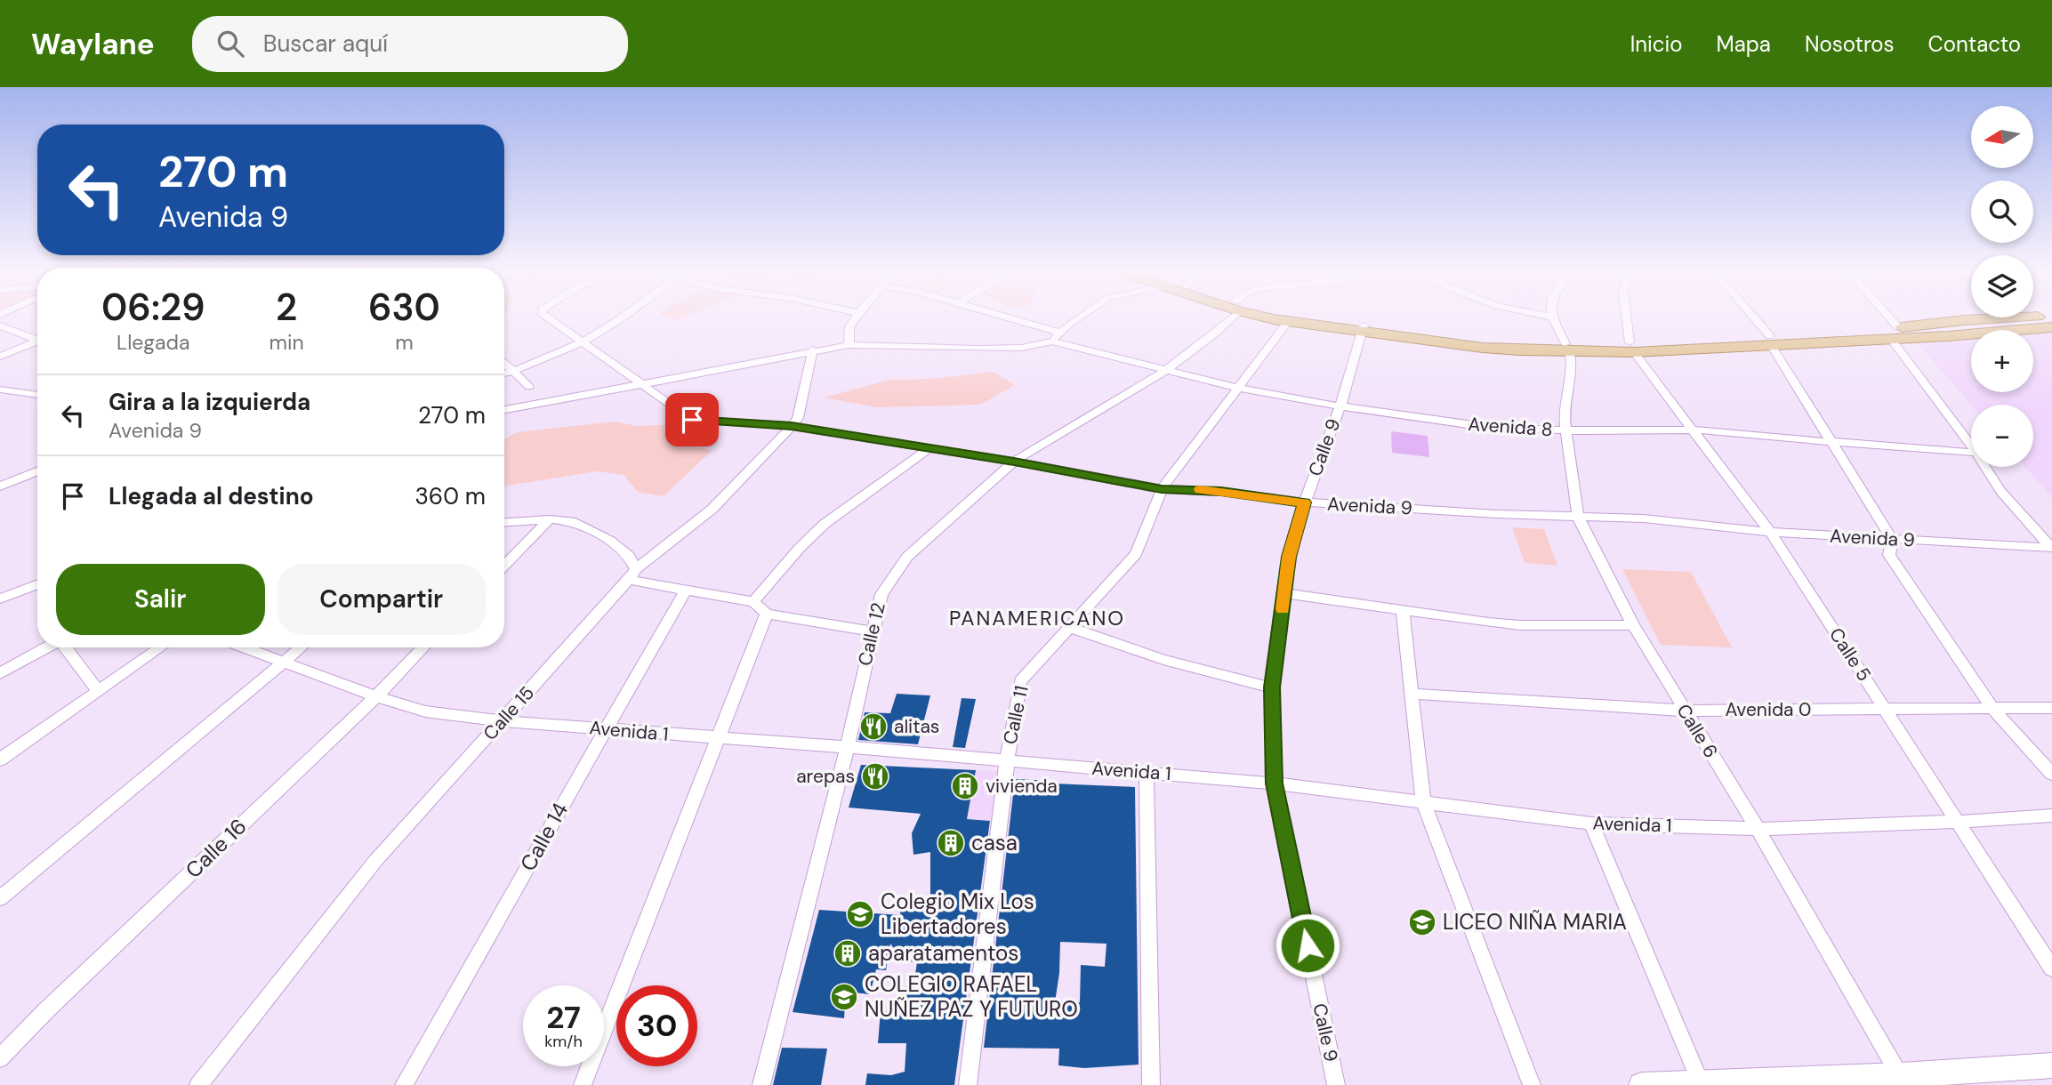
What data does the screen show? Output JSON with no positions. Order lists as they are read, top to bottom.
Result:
{
  "streets": {
    "street": [
      "Avenida 8",
      "Calle 9",
      "Avenida 9",
      "Calle 12",
      "Calle 5",
      "Avenida 0",
      "Calle 15",
      "Calle 11",
      "Avenida 1",
      "Calle 6",
      "Calle 14",
      "Calle 16"
    ]
  },
  "crossings": [
    ["Avenida 8", "Calle 9"],
    ["Avenida 8", "Calle 12"],
    ["Avenida 8", "Calle 5"],
    ["Avenida 8", "Calle 11"],
    ["Avenida 8", "Calle 6"],
    ["Calle 9", "Avenida 9"],
    ["Calle 9", "Avenida 1"],
    ["Avenida 9", "Calle 12"],
    ["Avenida 9", "Calle 5"],
    ["Avenida 9", "Calle 15"],
    ["Avenida 9", "Calle 11"],
    ["Avenida 9", "Calle 6"],
    ["Calle 12", "Avenida 1"],
    ["Calle 5", "Avenida 0"],
    ["Calle 5", "Avenida 1"],
    ["Avenida 0", "Calle 6"],
    ["Calle 15", "Avenida 1"],
    ["Calle 11", "Avenida 1"],
    ["Avenida 1", "Calle 6"],
    ["Avenida 1", "Calle 14"],
    ["Avenida 1", "Calle 16"]
  ],
  "districts": ["PANAMERICANO"],
  "places": {
    "restaurant": ["alitas", "arepas"],
    "building": ["vivienda", "casa", "aparatamentos"],
    "school or university": ["Colegio Mix Los Libertadores", "LICEO NIÑA MARIA", "COLEGIO RAFAEL NUÑEZ PAZ Y FUTURO"]
  },
  "north": "left",
  "page": {
    "header": "Waylane",
    "search": "Buscar aquí",
    "nav": [
      "Inicio",
      "Mapa",
      "Nosotros",
      "Contacto"
    ],
    "map_buttons": ["+", "−"],
    "turn": ["270 m", "Avenida 9"],
    "eta": [
      "06:29",
      "Llegada",
      "2",
      "min",
      "630",
      "m"
    ],
    "list": [
      {
        "name": "Gira a la izquierda",
        "note": "Avenida 9",
        "value": "270 m"
      },
      {
        "name": "Llegada al destino",
        "value": "360 m"
      }
    ],
    "buttons": ["Salir", "Compartir"],
    "speed": "27 km/h",
    "limit": "30"
  }
}
